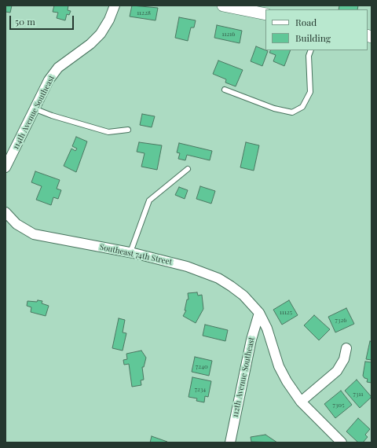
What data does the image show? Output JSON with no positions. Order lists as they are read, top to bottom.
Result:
{
  "streets": {
    "street": ["114th Avenue Southeast", "Southeast 74th Street", "112th Avenue Southeast"]
  },
  "crossings": [
    ["Southeast 74th Street", "112th Avenue Southeast"]
  ],
  "house_numbers": [
    "11228",
    "11216",
    "11125",
    "7326",
    "7240",
    "7234",
    "7311",
    "7305"
  ],
  "legend": ["Road", "Building"],
  "scale_bar": "50 m"
}
